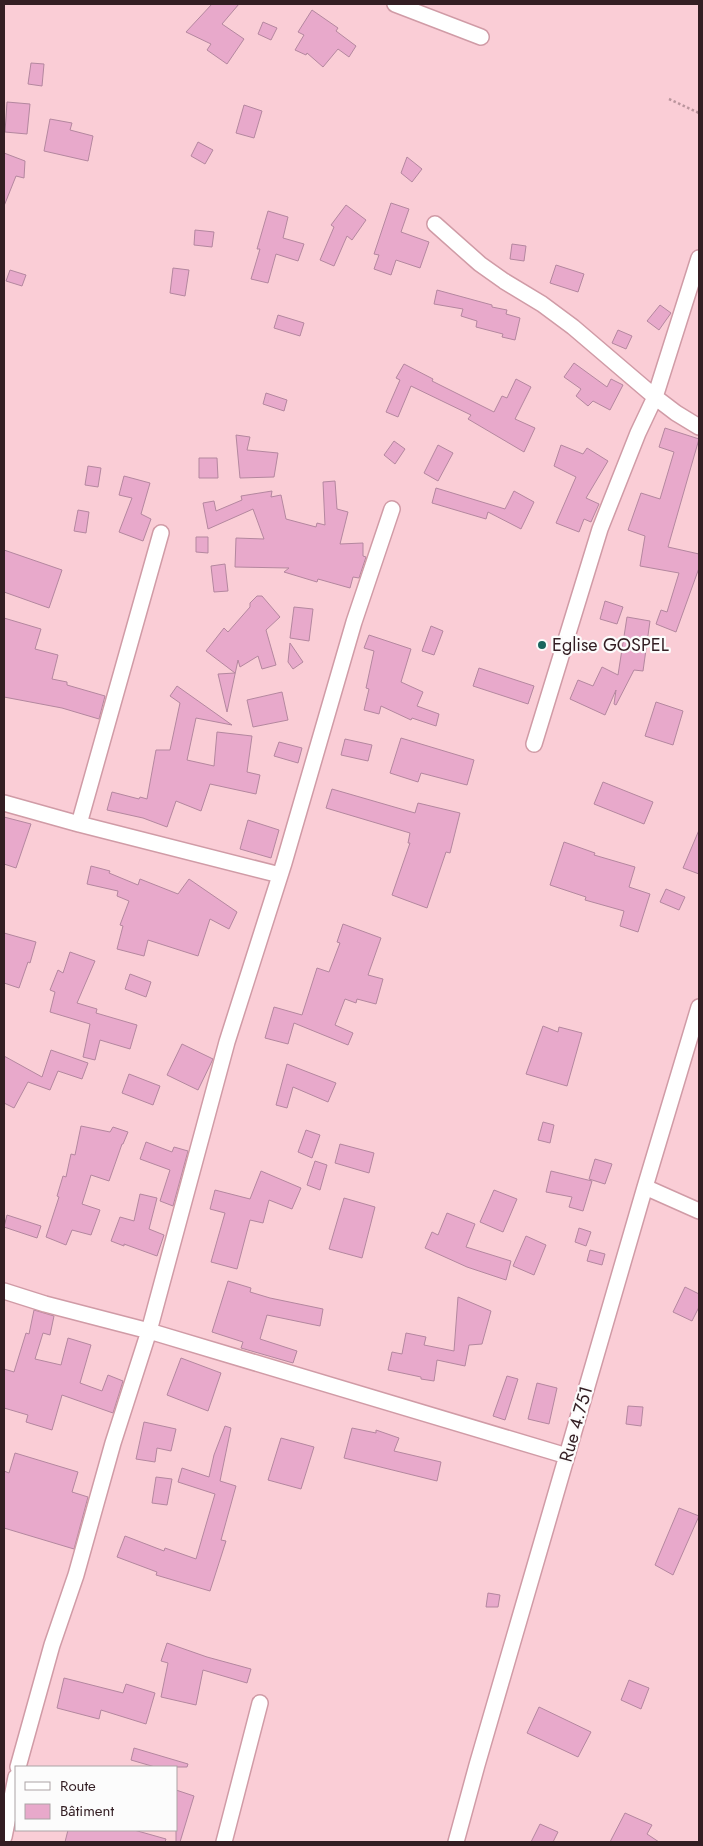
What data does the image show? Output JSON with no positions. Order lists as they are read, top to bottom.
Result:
{
  "streets": {
    "street": ["Rue 4.751"]
  },
  "places": ["Eglise GOSPEL"],
  "legend": ["Route", "Bâtiment"]
}
